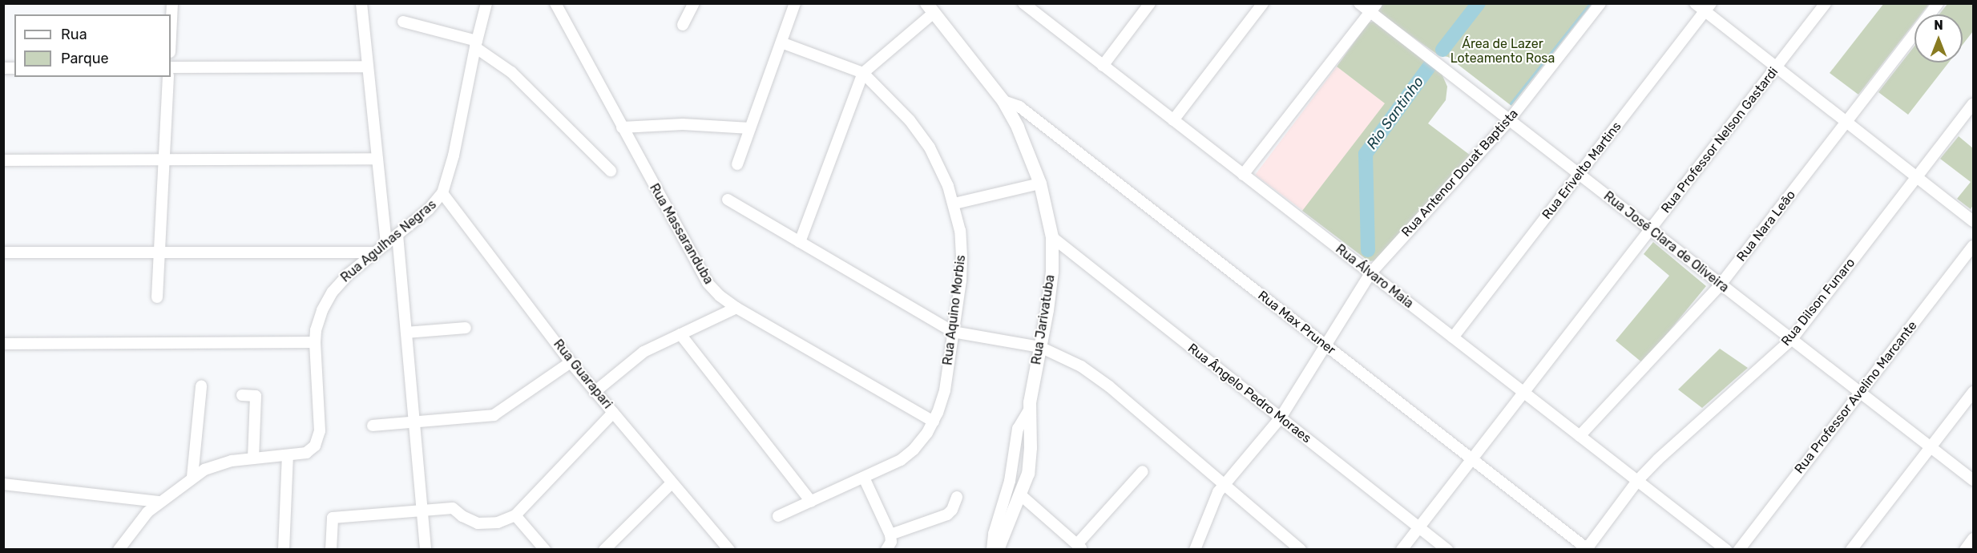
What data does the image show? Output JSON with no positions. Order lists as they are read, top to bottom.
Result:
{
  "streets": {
    "main road": ["Rua Jarivatuba"],
    "street": [
      "Rua Professor Nelson Gastardi",
      "Rua Erivelto Martins",
      "Rua Antenor Douat Baptista",
      "Rua Nara Leão",
      "Rua Massaranduba",
      "Rua Agulhas Negras",
      "Rua José Clara de Oliveira",
      "Rua Álvaro Maia",
      "Rua Dilson Funaro",
      "Rua Aquino Morbis",
      "Rua Max Pruner",
      "Rua Guarapari",
      "Rua Ângelo Pedro Moraes",
      "Rua Professor Avelino Marcante"
    ]
  },
  "crossings": [
    ["Rua Professor Nelson Gastardi", "Rua José Clara de Oliveira"],
    ["Rua Professor Nelson Gastardi", "Rua Álvaro Maia"],
    ["Rua Professor Nelson Gastardi", "Rua Max Pruner"],
    ["Rua Professor Nelson Gastardi", "Rua Ângelo Pedro Moraes"],
    ["Rua Erivelto Martins", "Rua José Clara de Oliveira"],
    ["Rua Erivelto Martins", "Rua Álvaro Maia"],
    ["Rua Antenor Douat Baptista", "Rua José Clara de Oliveira"],
    ["Rua Antenor Douat Baptista", "Rua Álvaro Maia"],
    ["Rua Antenor Douat Baptista", "Rua Max Pruner"],
    ["Rua Antenor Douat Baptista", "Rua Ângelo Pedro Moraes"],
    ["Rua Nara Leão", "Rua José Clara de Oliveira"],
    ["Rua Nara Leão", "Rua Álvaro Maia"],
    ["Rua Massaranduba", "Rua Aquino Morbis"],
    ["Rua Agulhas Negras", "Rua Guarapari"],
    ["Rua José Clara de Oliveira", "Rua Dilson Funaro"],
    ["Rua José Clara de Oliveira", "Rua Professor Avelino Marcante"],
    ["Rua Álvaro Maia", "Rua Dilson Funaro"],
    ["Rua Dilson Funaro", "Rua Max Pruner"],
    ["Rua Jarivatuba", "Rua Max Pruner"],
    ["Rua Jarivatuba", "Rua Ângelo Pedro Moraes"]
  ],
  "water": ["Rio Santinho"],
  "parks": ["Área de Lazer Loteamento Rosa"],
  "legend": ["Rua", "Parque"],
  "north": "top"
}
